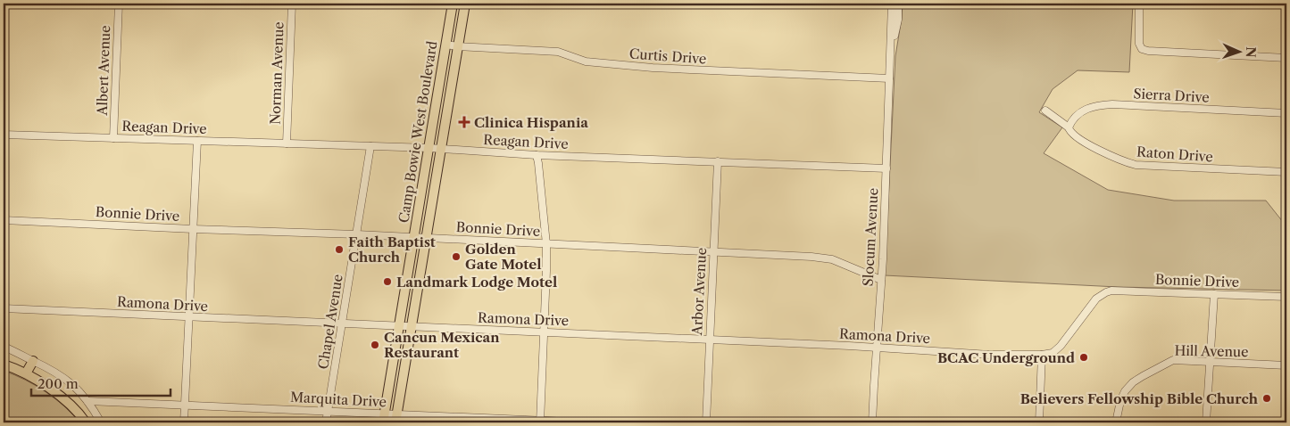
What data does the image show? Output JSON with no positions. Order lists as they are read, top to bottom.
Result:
{
  "streets": {
    "main road": ["Camp Bowie West Boulevard"],
    "street": [
      "Curtis Drive",
      "Albert Avenue",
      "Norman Avenue",
      "Sierra Drive",
      "Reagan Drive",
      "Raton Drive",
      "Bonnie Drive",
      "Slocum Avenue",
      "Arbor Avenue",
      "Ramona Drive",
      "Chapel Avenue",
      "Hill Avenue",
      "Marquita Drive"
    ]
  },
  "crossings": [
    ["Curtis Drive", "Camp Bowie West Boulevard"],
    ["Curtis Drive", "Slocum Avenue"],
    ["Albert Avenue", "Reagan Drive"],
    ["Norman Avenue", "Reagan Drive"],
    ["Sierra Drive", "Raton Drive"],
    ["Reagan Drive", "Camp Bowie West Boulevard"],
    ["Reagan Drive", "Slocum Avenue"],
    ["Reagan Drive", "Arbor Avenue"],
    ["Reagan Drive", "Chapel Avenue"],
    ["Camp Bowie West Boulevard", "Bonnie Drive"],
    ["Camp Bowie West Boulevard", "Ramona Drive"],
    ["Camp Bowie West Boulevard", "Marquita Drive"],
    ["Bonnie Drive", "Slocum Avenue"],
    ["Bonnie Drive", "Arbor Avenue"],
    ["Bonnie Drive", "Ramona Drive"],
    ["Bonnie Drive", "Chapel Avenue"],
    ["Slocum Avenue", "Ramona Drive"],
    ["Arbor Avenue", "Ramona Drive"],
    ["Ramona Drive", "Chapel Avenue"],
    ["Chapel Avenue", "Marquita Drive"]
  ],
  "places": {
    "health": ["Clinica Hispania"],
    "other": [
      "Faith Baptist Church",
      "Golden Gate Motel",
      "Landmark Lodge Motel",
      "Cancun Mexican Restaurant",
      "BCAC Underground",
      "Believers Fellowship Bible Church"
    ]
  },
  "scale_bar": "200 m",
  "north": "right"
}
